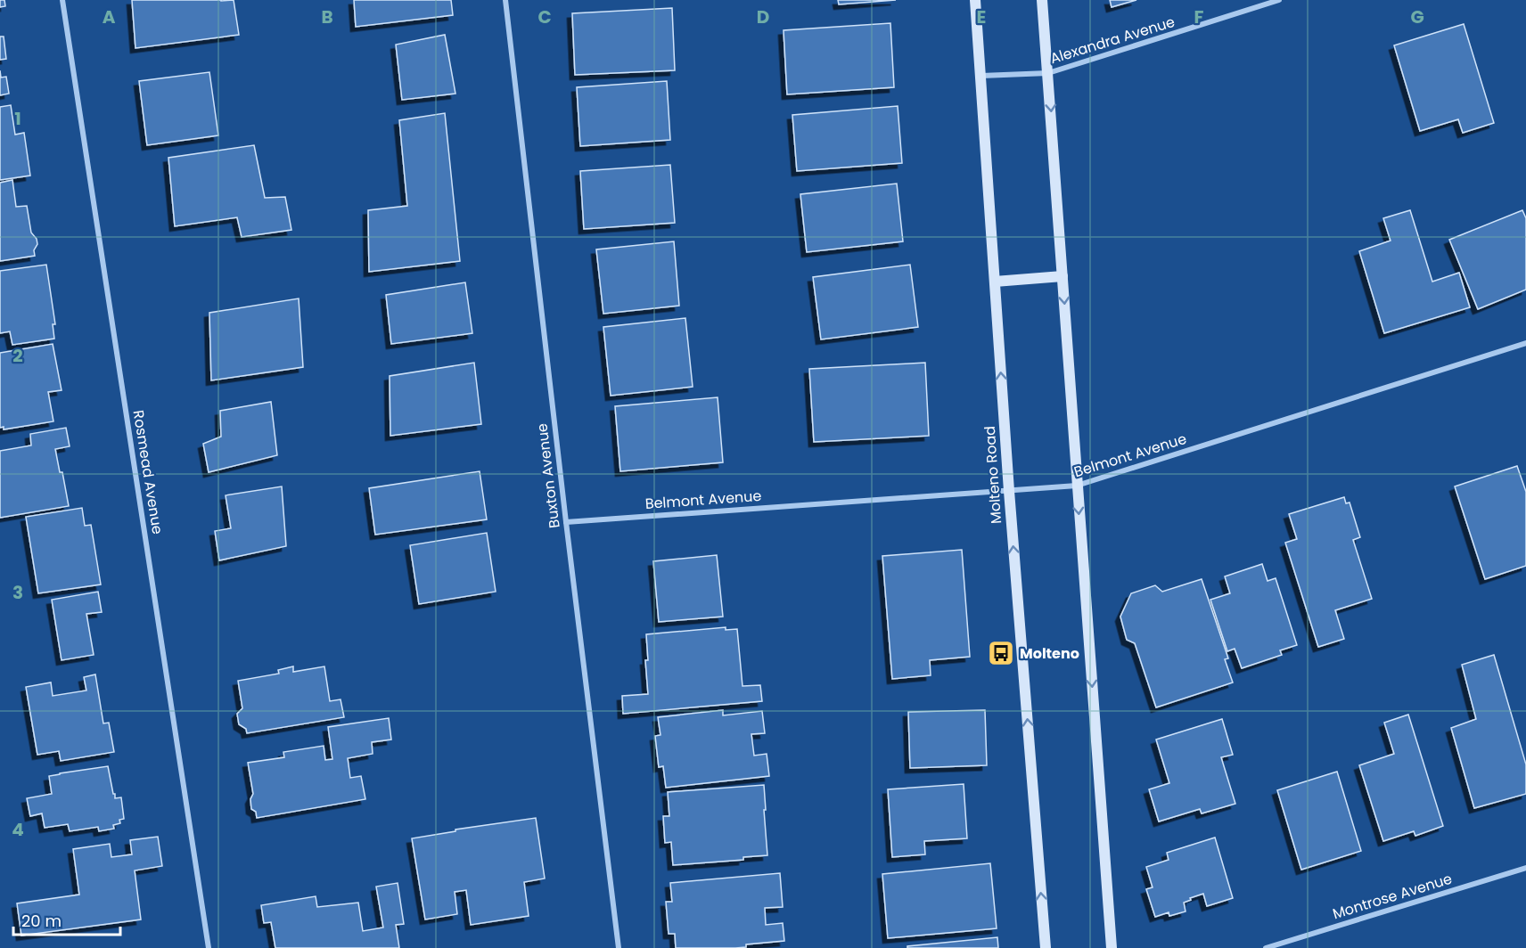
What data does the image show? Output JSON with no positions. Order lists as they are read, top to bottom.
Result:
{
  "streets": {
    "street": [
      "Alexandra Avenue",
      "Belmont Avenue",
      "Rosmead Avenue",
      "Molteno Road",
      "Buxton Avenue",
      "Montrose Avenue"
    ]
  },
  "crossings": [
    ["Alexandra Avenue", "Molteno Road"],
    ["Belmont Avenue", "Molteno Road"],
    ["Belmont Avenue", "Buxton Avenue"]
  ],
  "places": {
    "bus stop": ["Molteno"]
  },
  "scale_bar": "20 m",
  "grid": {
    "columns": [
      "A",
      "B",
      "C",
      "D",
      "E",
      "F",
      "G"
    ],
    "rows": [
      "1",
      "2",
      "3",
      "4"
    ]
  }
}
